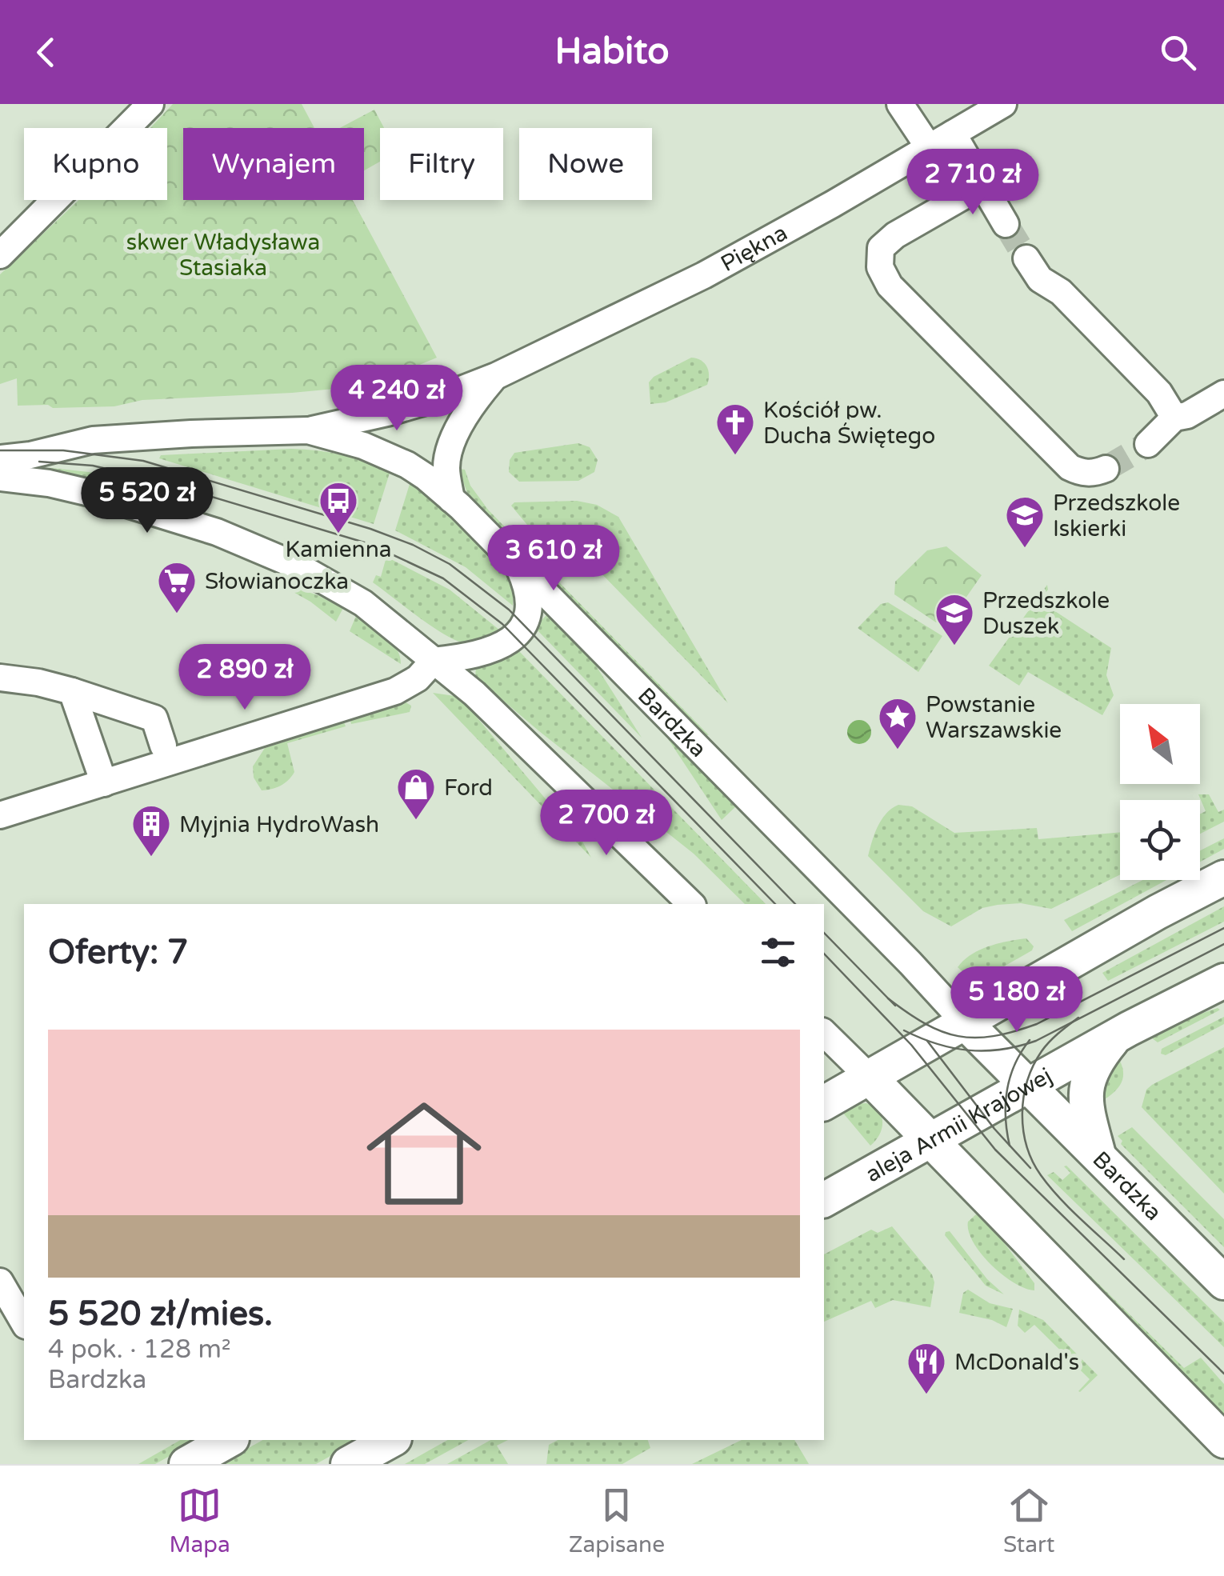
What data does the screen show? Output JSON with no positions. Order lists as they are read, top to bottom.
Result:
{
  "streets": {
    "main road": ["Bardzka", "aleja Armii Krajowej"],
    "street": ["Piękna"]
  },
  "crossings": [
    ["Piękna", "Bardzka"],
    ["Bardzka", "aleja Armii Krajowej"]
  ],
  "parks": ["skwer Władysława Stasiaka"],
  "places": {
    "church": ["Kościół pw. Ducha Świętego"],
    "bus stop": ["Kamienna"],
    "school or university": ["Przedszkole Iskierki", "Przedszkole Duszek"],
    "supermarket": ["Słowianoczka"],
    "place": ["Powstanie Warszawskie"],
    "shop": ["Ford"],
    "building": ["Myjnia HydroWash"],
    "restaurant": ["McDonald's"]
  },
  "north": "top left",
  "page": {
    "header": "Habito",
    "chip": [
      "Kupno",
      "Wynajem",
      "Filtry",
      "Nowe"
    ],
    "price": [
      "2 710 zł",
      "4 240 zł",
      "5 520 zł",
      "3 610 zł",
      "2 890 zł",
      "2 700 zł",
      "5 180 zł"
    ],
    "heading": "Oferty: 7",
    "list": [
      {
        "name": "5 520 zł/mies.",
        "note": "4 pok. · 128 m² · Bardzka"
      }
    ],
    "tabs": ["Mapa", "Zapisane", "Start"]
  }
}
